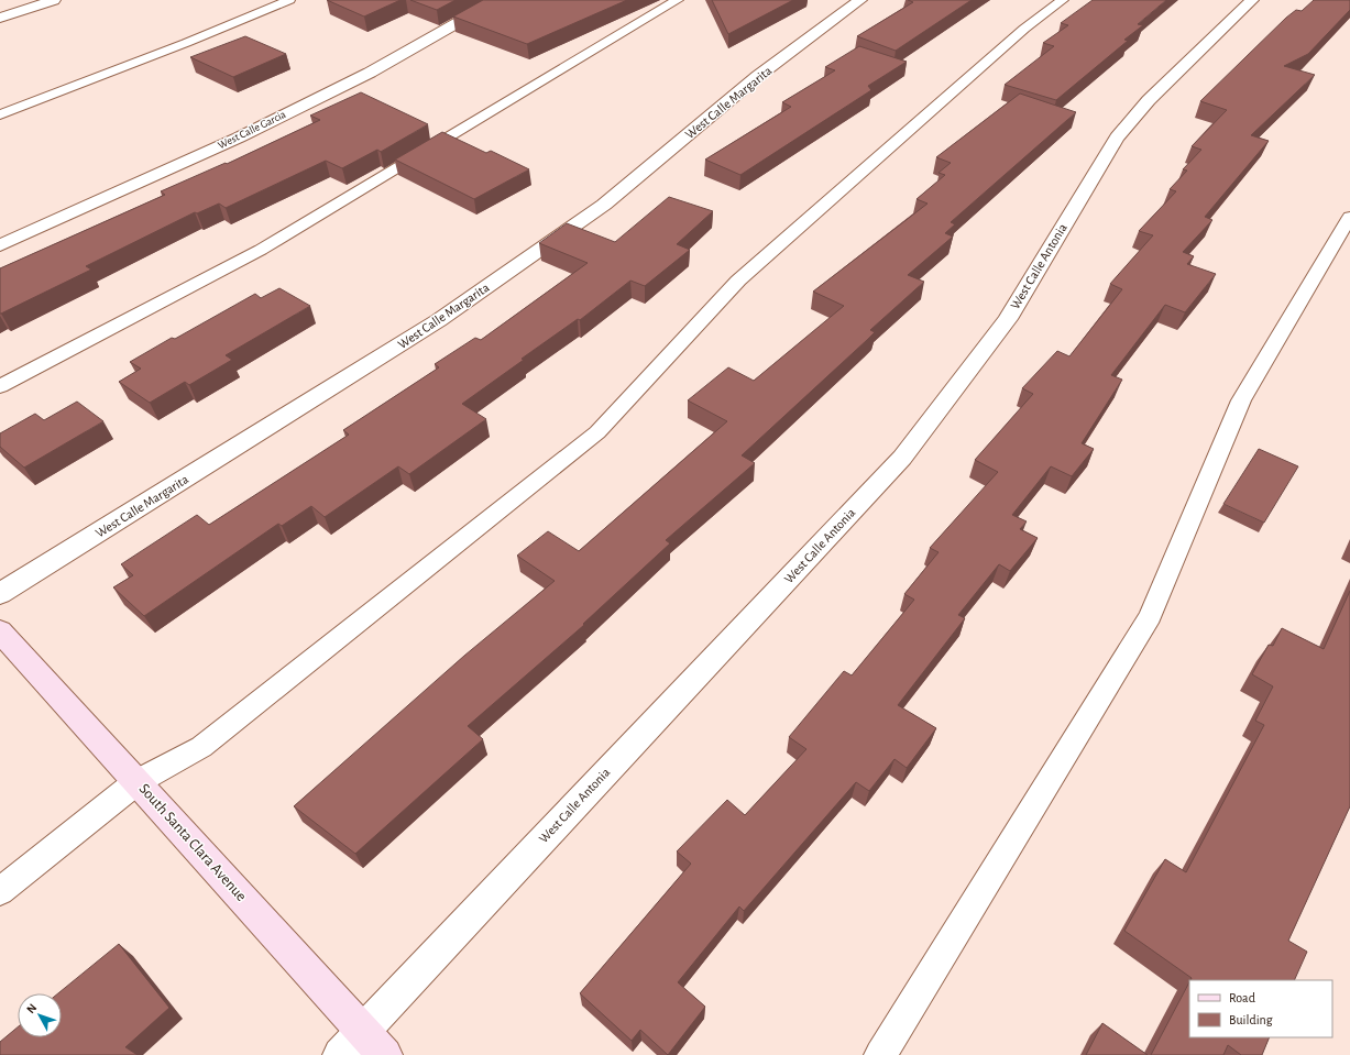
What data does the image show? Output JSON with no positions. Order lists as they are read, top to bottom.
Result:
{
  "streets": {
    "street": [
      "West Calle Margarita",
      "West Calle Garcia",
      "West Calle Antonia",
      "South Santa Clara Avenue"
    ]
  },
  "crossings": [
    ["West Calle Antonia", "South Santa Clara Avenue"]
  ],
  "legend": ["Road", "Building"],
  "north": "top left"
}
